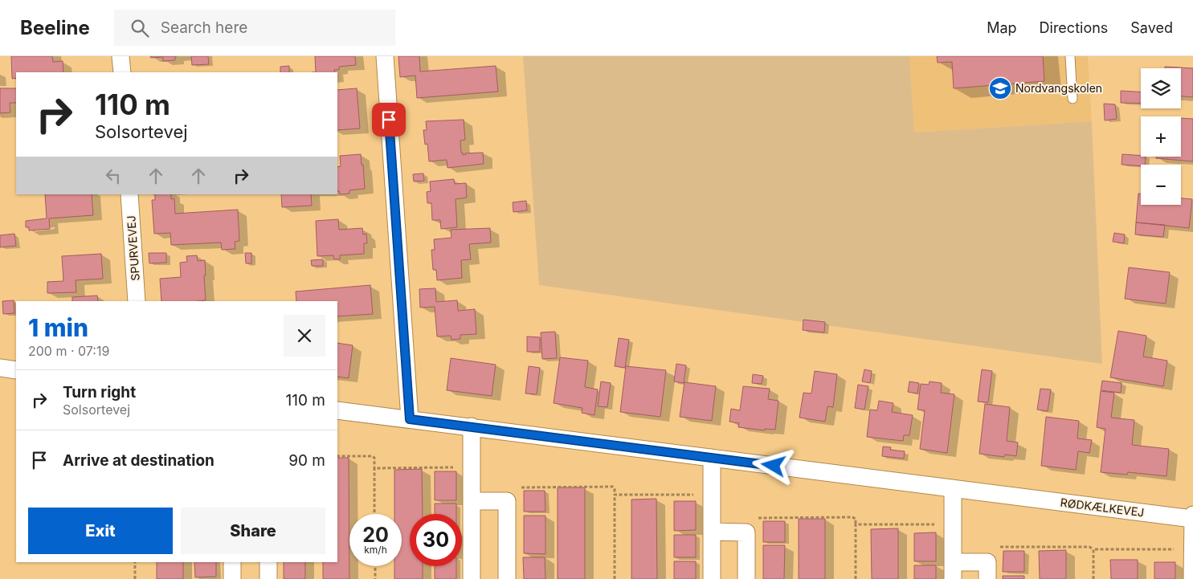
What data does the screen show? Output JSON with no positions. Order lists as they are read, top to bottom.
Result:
{
  "streets": {
    "street": ["SPURVEVEJ", "RØDKÆLKEVEJ"]
  },
  "places": {
    "school or university": ["Nordvangskolen"]
  },
  "page": {
    "header": "Beeline",
    "search": "Search here",
    "nav": ["Map", "Directions", "Saved"],
    "map_buttons": ["+", "−"],
    "turn": ["110 m", "Solsortevej"],
    "heading": ["1 min", "200 m · 07:19"],
    "list": [
      {
        "name": "Turn right",
        "note": "Solsortevej",
        "value": "110 m"
      },
      {
        "name": "Arrive at destination",
        "value": "90 m"
      }
    ],
    "buttons": ["Exit", "Share"],
    "speed": "20 km/h",
    "limit": "30"
  }
}
